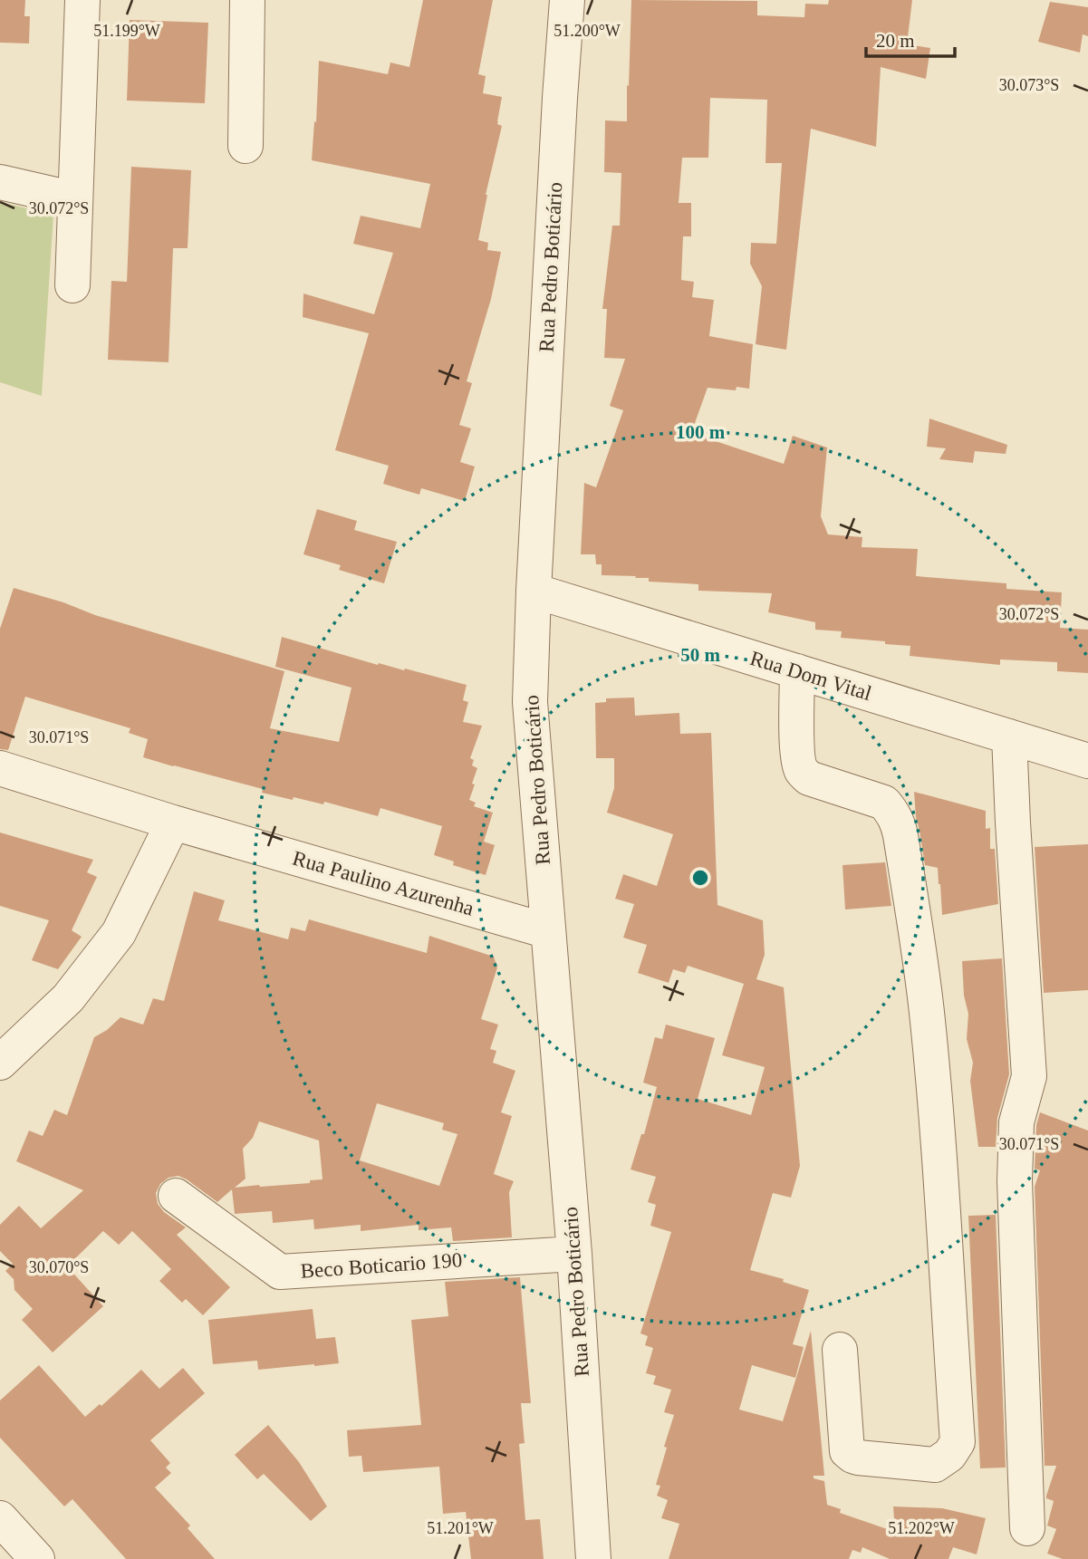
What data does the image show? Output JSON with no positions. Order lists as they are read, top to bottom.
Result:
{
  "streets": {
    "street": [
      "Rua Pedro Boticário",
      "Rua Dom Vital",
      "Rua Paulino Azurenha",
      "Beco Boticario 190"
    ]
  },
  "crossings": [
    ["Rua Pedro Boticário", "Rua Dom Vital"],
    ["Rua Pedro Boticário", "Rua Paulino Azurenha"],
    ["Rua Pedro Boticário", "Beco Boticario 190"]
  ],
  "scale_bar": "20 m",
  "coordinates": [
    "51.200°W",
    "51.199°W",
    "30.073°S",
    "30.072°S",
    "30.071°S",
    "30.070°S",
    "51.201°W",
    "51.202°W"
  ],
  "rings": ["100 m", "50 m"]
}
